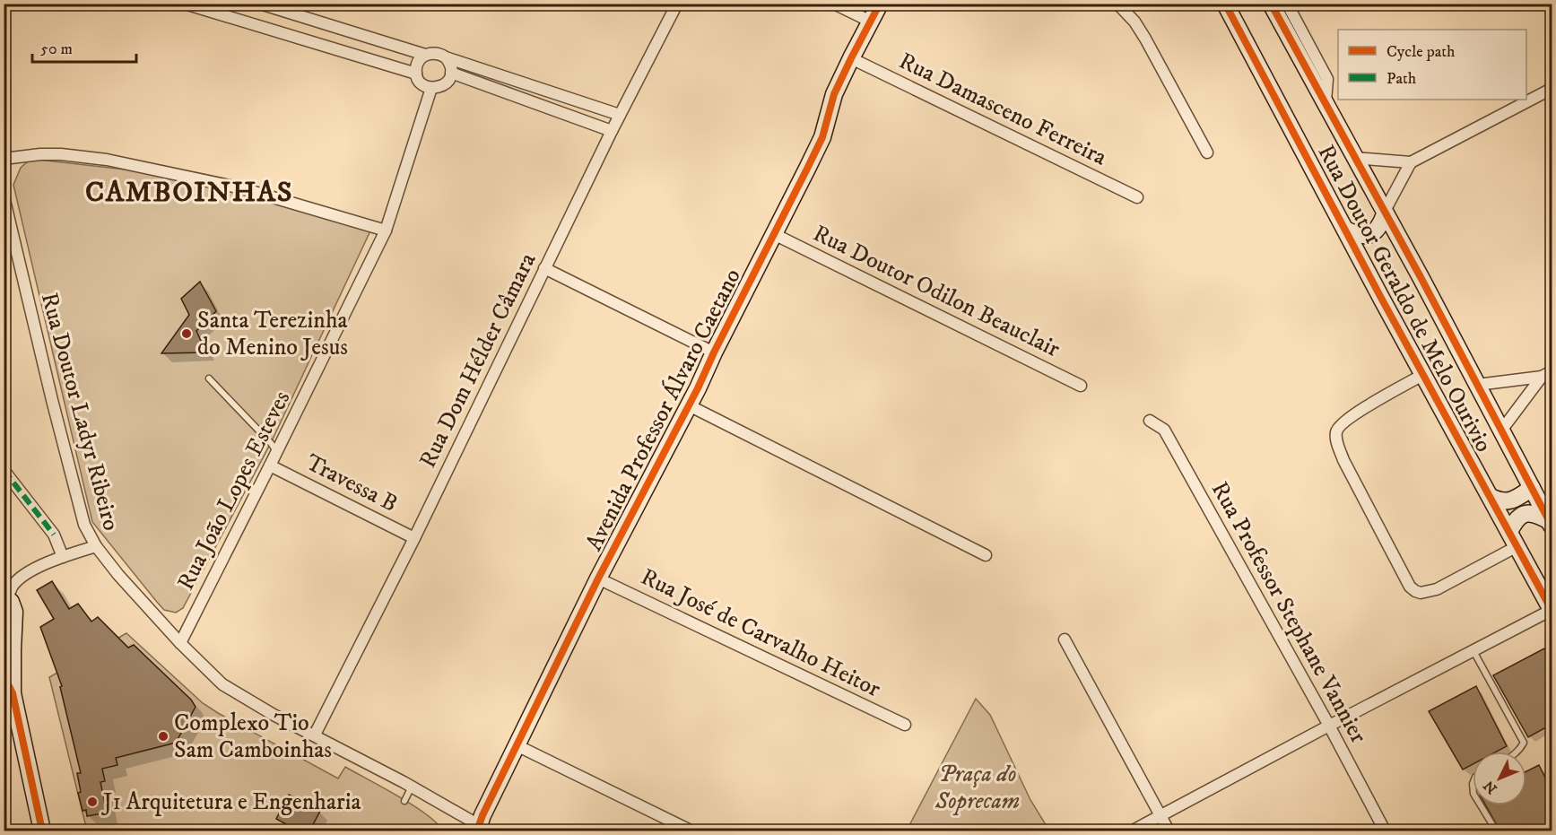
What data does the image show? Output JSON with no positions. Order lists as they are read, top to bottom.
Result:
{
  "streets": {
    "street": [
      "Rua Damasceno Ferreira",
      "Rua Doutor Odilon Beauclair",
      "Rua Doutor Geraldo de Melo Ourivio",
      "Rua Dom Hélder Câmara",
      "Avenida Professor Álvaro Caetano",
      "Rua Doutor Ladyr Ribeiro",
      "Travessa B",
      "Rua João Lopes Esteves",
      "Rua Professor Stephane Vannier",
      "Rua José de Carvalho Heitor"
    ]
  },
  "crossings": [
    ["Rua Damasceno Ferreira", "Avenida Professor Álvaro Caetano"],
    ["Rua Doutor Odilon Beauclair", "Avenida Professor Álvaro Caetano"],
    ["Rua Dom Hélder Câmara", "Rua Doutor Ladyr Ribeiro"],
    ["Rua Dom Hélder Câmara", "Travessa B"],
    ["Avenida Professor Álvaro Caetano", "Rua Doutor Ladyr Ribeiro"],
    ["Avenida Professor Álvaro Caetano", "Rua José de Carvalho Heitor"],
    ["Rua Doutor Ladyr Ribeiro", "Rua João Lopes Esteves"],
    ["Travessa B", "Rua João Lopes Esteves"]
  ],
  "districts": ["CAMBOINHAS"],
  "parks": ["Praça do Soprecam"],
  "places": ["Santa Terezinha do Menino Jesus", "Complexo Tio Sam Camboinhas", "J1 Arquitetura e Engenharia"],
  "legend": ["Cycle path", "Path"],
  "scale_bar": "50 m",
  "north": "bottom left"
}
